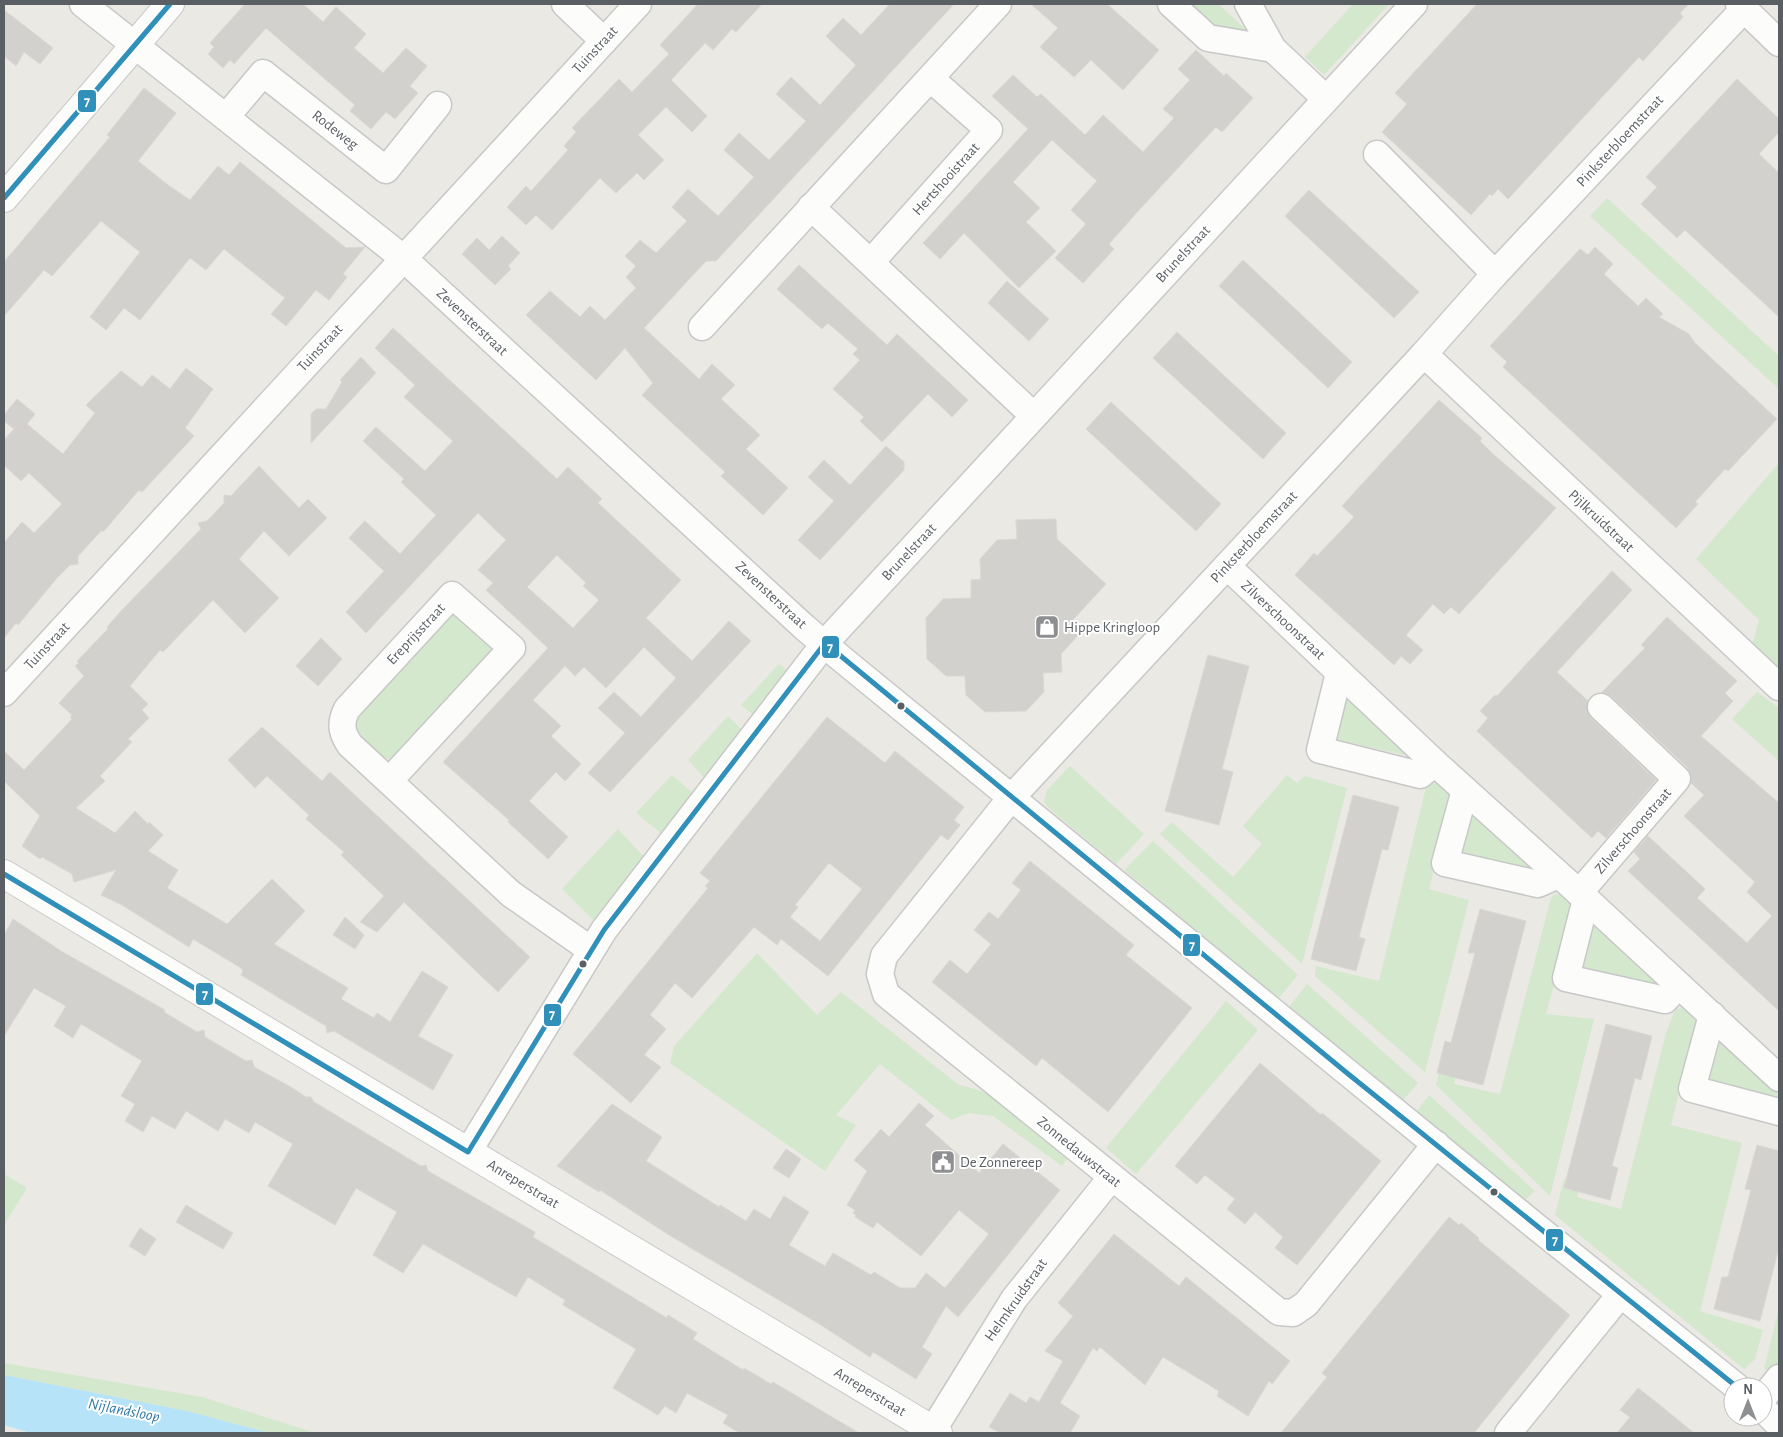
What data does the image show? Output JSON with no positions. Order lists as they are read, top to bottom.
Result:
{
  "streets": {
    "street": [
      "Tuinstraat",
      "Rodeweg",
      "Pinksterbloemstraat",
      "Hertshooistraat",
      "Brunelstraat",
      "Zevensterstraat",
      "Pijlkruidstraat",
      "Zilverschoonstraat",
      "Ereprijsstraat",
      "Zonnedauwstraat",
      "Anreperstraat",
      "Helmkruidstraat"
    ]
  },
  "crossings": [
    ["Tuinstraat", "Zevensterstraat"],
    ["Pinksterbloemstraat", "Zevensterstraat"],
    ["Pinksterbloemstraat", "Pijlkruidstraat"],
    ["Pinksterbloemstraat", "Zilverschoonstraat"],
    ["Pinksterbloemstraat", "Zonnedauwstraat"],
    ["Brunelstraat", "Zevensterstraat"],
    ["Brunelstraat", "Ereprijsstraat"],
    ["Brunelstraat", "Anreperstraat"],
    ["Zevensterstraat", "Zonnedauwstraat"],
    ["Zonnedauwstraat", "Helmkruidstraat"],
    ["Anreperstraat", "Helmkruidstraat"]
  ],
  "water": ["Nijlandsloop"],
  "places": {
    "shop": ["Hippe Kringloop"],
    "public building": ["De Zonnereep"]
  },
  "lines": ["transit line 7"],
  "north": "top"
}
